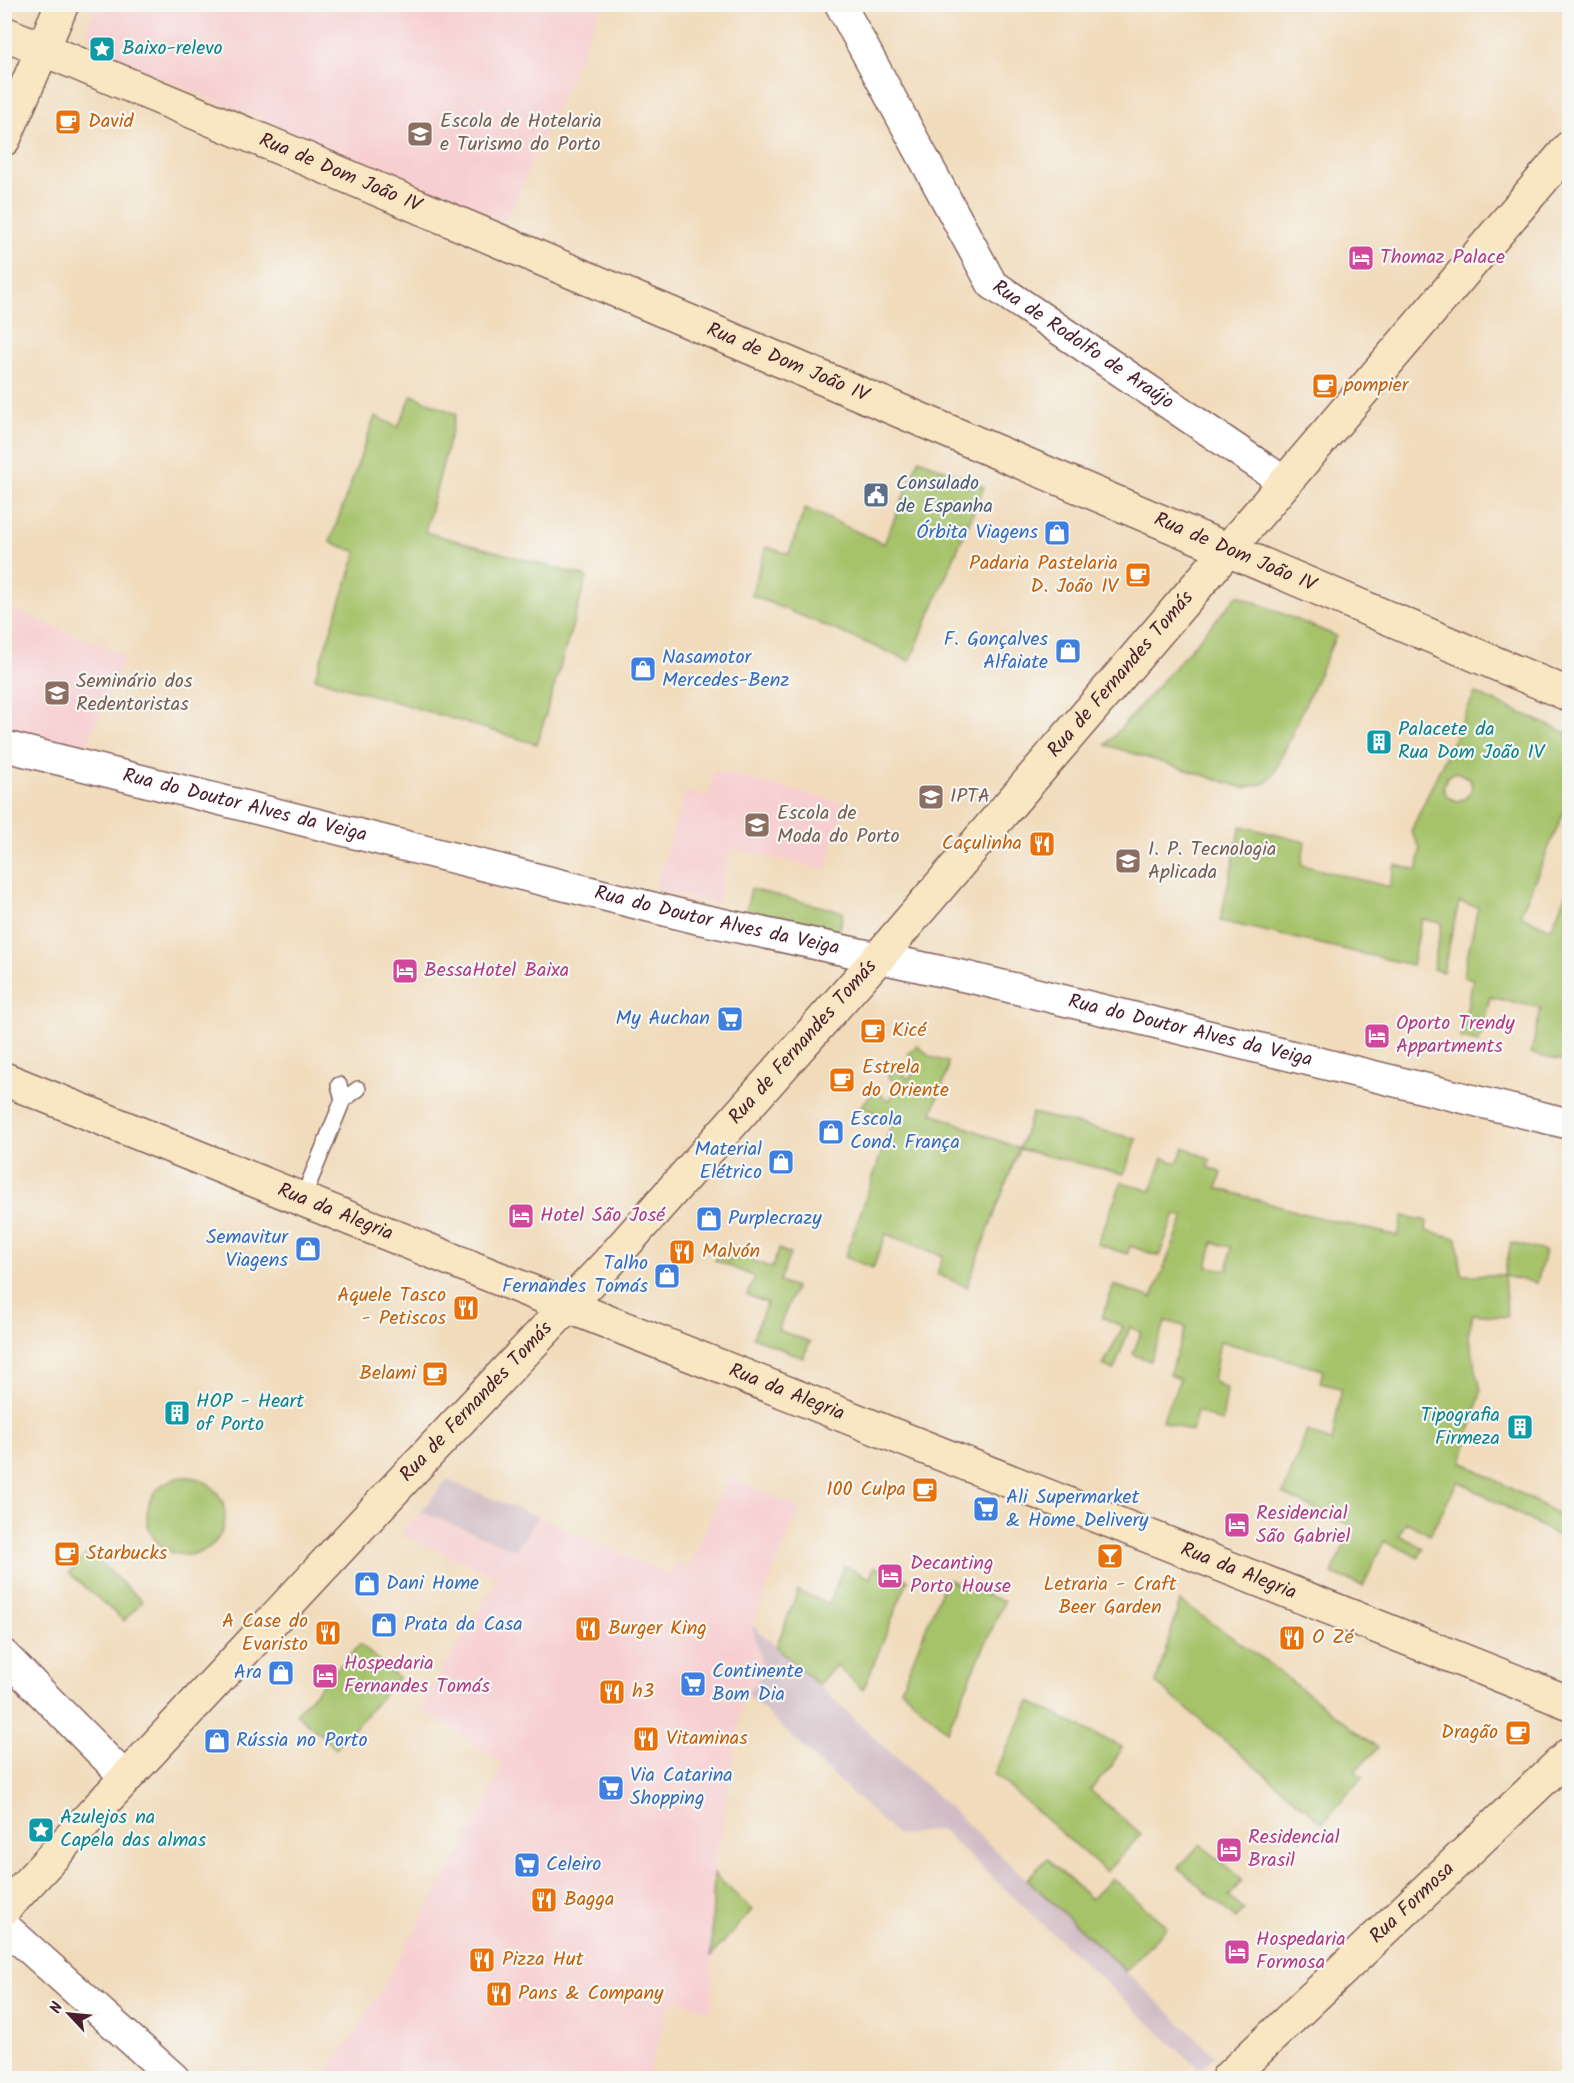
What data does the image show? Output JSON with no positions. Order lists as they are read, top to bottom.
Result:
{
  "streets": {
    "main road": [
      "Rua de Dom João IV",
      "Rua de Fernandes Tomás",
      "Rua da Alegria",
      "Rua Formosa"
    ],
    "street": ["Rua de Rodolfo de Araújo", "Rua do Doutor Alves da Veiga"]
  },
  "crossings": [
    ["Rua de Dom João IV", "Rua de Fernandes Tomás"],
    ["Rua de Rodolfo de Araújo", "Rua de Fernandes Tomás"],
    ["Rua de Fernandes Tomás", "Rua do Doutor Alves da Veiga"],
    ["Rua de Fernandes Tomás", "Rua da Alegria"]
  ],
  "places": {
    "place": ["Baixo-relevo", "Azulejos na Capela das almas"],
    "cafe": [
      "David",
      "pompier",
      "Padaria Pastelaria D. João IV",
      "Kicé",
      "Estrela do Oriente",
      "Belami",
      "100 Culpa",
      "Starbucks",
      "Dragão"
    ],
    "school or university": [
      "Escola de Hotelaria e Turismo do Porto",
      "Seminário dos Redentoristas",
      "IPTA",
      "Escola de Moda do Porto",
      "I. P. Tecnologia Aplicada"
    ],
    "hotel": [
      "Thomaz Palace",
      "BessaHotel Baixa",
      "Oporto Trendy Appartments",
      "Hotel São José",
      "Residencial São Gabriel",
      "Decanting Porto House",
      "Hospedaria Fernandes Tomás",
      "Residencial Brasil",
      "Hospedaria Formosa"
    ],
    "public building": ["Consulado de Espanha"],
    "shop": [
      "Órbita Viagens",
      "F. Gonçalves Alfaiate",
      "Nasamotor Mercedes-Benz",
      "Escola Cond. França",
      "Material Elétrico",
      "Purplecrazy",
      "Semavitur Viagens",
      "Talho Fernandes Tomás",
      "Dani Home",
      "Prata da Casa",
      "Ara",
      "Rússia no Porto"
    ],
    "building": ["Palacete da Rua Dom João IV", "HOP - Heart of Porto", "Tipografia Firmeza"],
    "restaurant": [
      "Caçulinha",
      "Malvón",
      "Aquele Tasco - Petiscos",
      "Burger King",
      "A Case do Evaristo",
      "O Zé",
      "h3",
      "Vitaminas",
      "Bagga",
      "Pizza Hut",
      "Pans & Company"
    ],
    "supermarket": [
      "My Auchan",
      "Ali Supermarket & Home Delivery",
      "Continente Bom Dia",
      "Via Catarina Shopping",
      "Celeiro"
    ],
    "bar": ["Letraria - Craft Beer Garden"]
  },
  "north": "top left"
}
